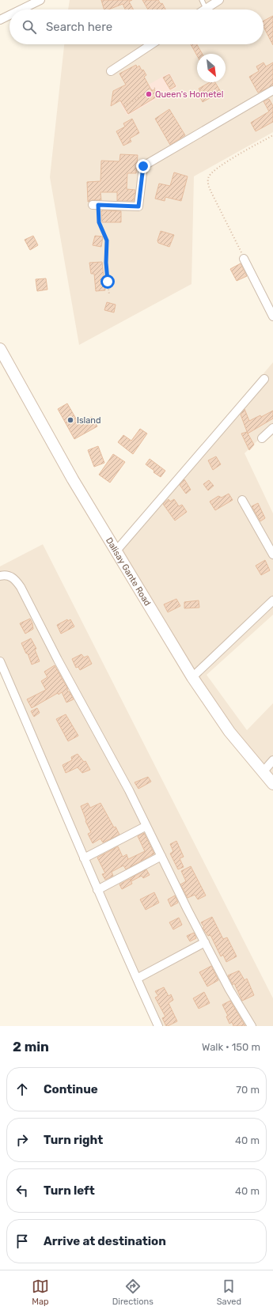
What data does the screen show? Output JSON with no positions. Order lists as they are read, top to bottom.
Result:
{
  "streets": {
    "main road": ["Dalisay Gante Road"]
  },
  "places": ["Queen's Hometel", "Island"],
  "north": "bottom right",
  "page": {
    "search": "Search here",
    "heading": ["2 min", "Walk · 150 m"],
    "list": [
      ["Continue", "70 m"],
      ["Turn right", "40 m"],
      ["Turn left", "40 m"],
      "Arrive at destination"
    ],
    "nav": ["Map", "Directions", "Saved"]
  }
}
